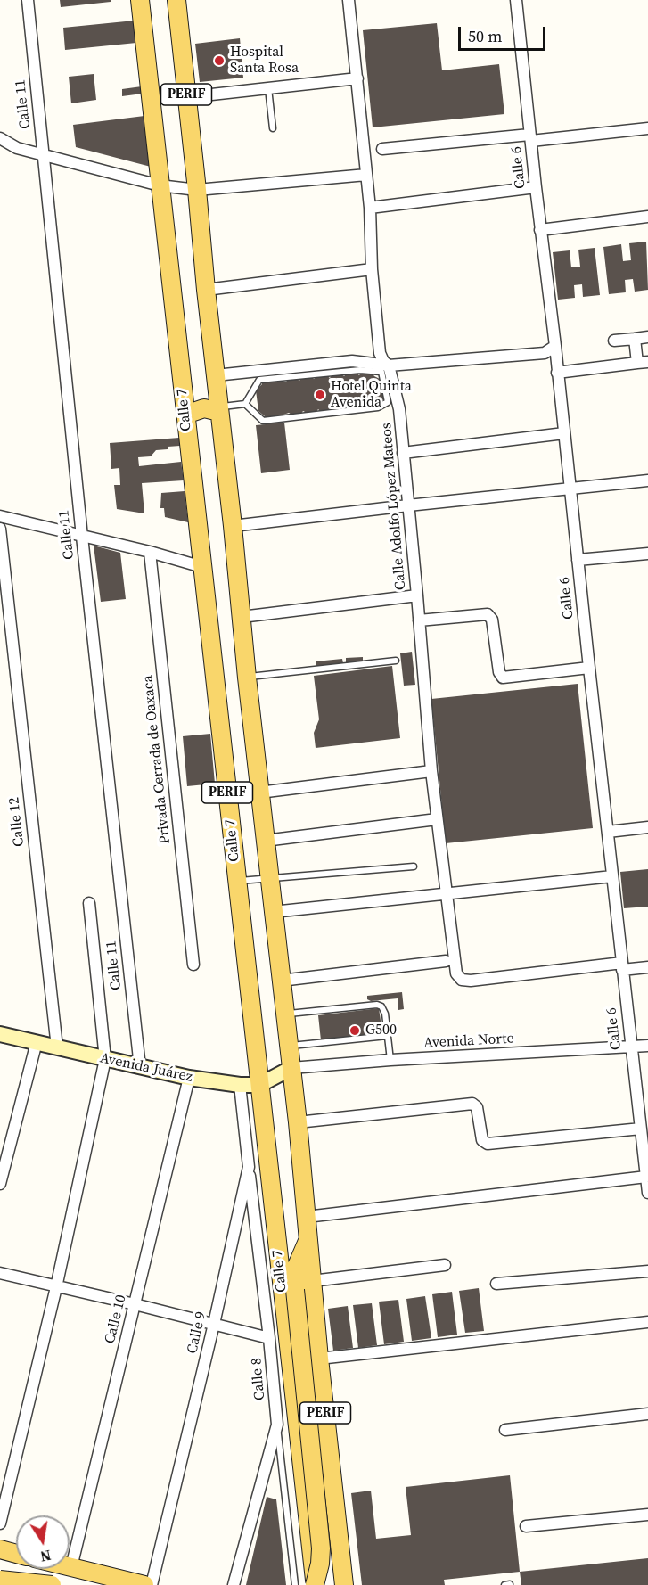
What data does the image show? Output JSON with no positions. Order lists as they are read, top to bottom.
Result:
{
  "streets": {
    "main road": ["PERIF", "Calle 7"],
    "street": [
      "Calle 11",
      "Calle 6",
      "Calle Adolfo López Mateos",
      "Privada Cerrada de Oaxaca",
      "Calle 12",
      "Avenida Norte",
      "Avenida Juárez",
      "Calle 10",
      "Calle 9",
      "Calle 8"
    ]
  },
  "crossings": [
    ["PERIF", "Avenida Norte"],
    ["PERIF", "Avenida Juárez"],
    ["Calle 11", "Avenida Juárez"],
    ["Calle 6", "Calle Adolfo López Mateos"],
    ["Calle 6", "Avenida Norte"],
    ["Calle 7", "Avenida Juárez"],
    ["Calle 12", "Avenida Juárez"],
    ["Avenida Norte", "Avenida Juárez"],
    ["Avenida Juárez", "Calle 10"],
    ["Avenida Juárez", "Calle 9"],
    ["Calle 9", "Calle 8"]
  ],
  "places": ["Hospital Santa Rosa", "Hotel Quinta Avenida", "G500"],
  "scale_bar": "50 m",
  "north": "bottom"
}
